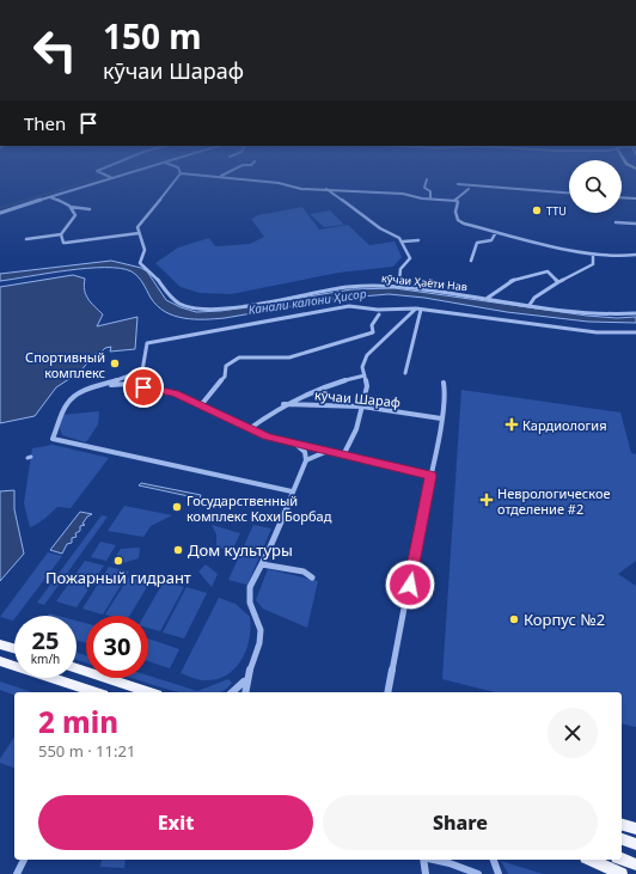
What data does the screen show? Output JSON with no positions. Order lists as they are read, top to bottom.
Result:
{
  "streets": {
    "street": ["кӯчаи Ҳаёти Нав", "кӯчаи Шараф"]
  },
  "water": ["Канали калони Ҳисор"],
  "places": {
    "other": [
      "TTU",
      "Спортивный комплекс",
      "Государственный комплекс Кохи Борбад",
      "Дом культуры",
      "Пожарный гидрант",
      "Корпус №2"
    ],
    "health": ["Кардиология", "Неврологическое отделение #2"]
  },
  "page": {
    "turn": ["150 m", "кӯчаи Шараф"],
    "then": "Then",
    "speed": "25 km/h",
    "limit": "30",
    "heading": ["2 min", "550 m · 11:21"],
    "buttons": ["Exit", "Share"]
  }
}
